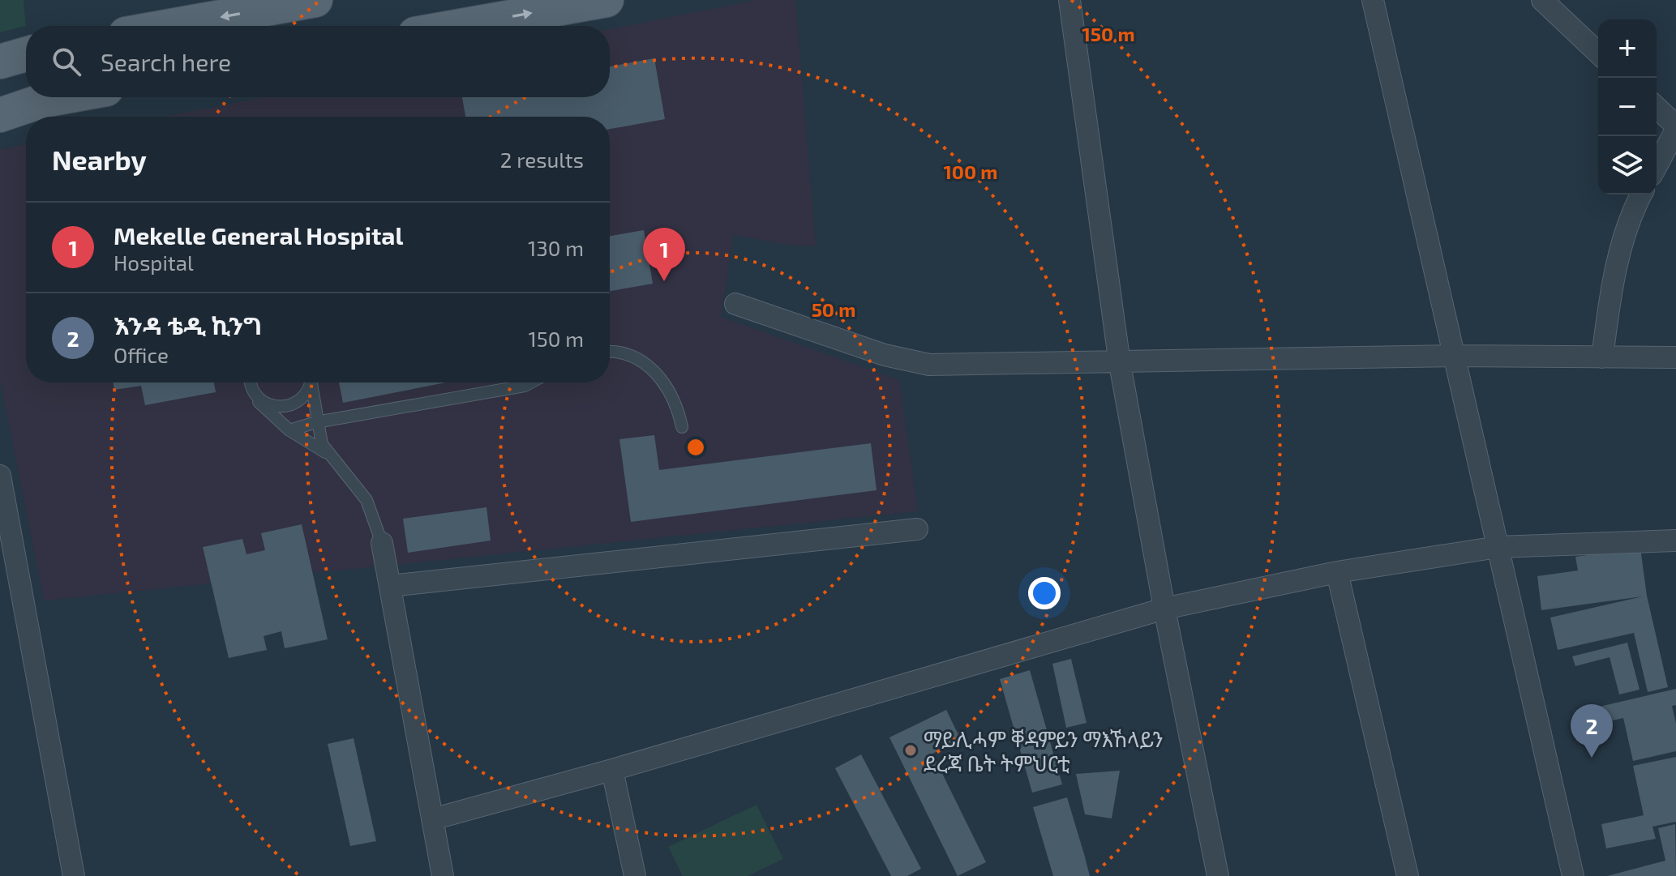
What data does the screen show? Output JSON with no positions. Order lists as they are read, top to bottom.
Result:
{
  "places": ["ማይሊሓም ቐዳምይን ማእኸላይን ደረጃ ቤት ትምህርቲ"],
  "page": {
    "map_buttons": ["+", "−"],
    "search": "Search here",
    "heading": ["Nearby", "2 results"],
    "list": [
      {
        "mark": "1",
        "name": "Mekelle General Hospital",
        "note": "Hospital",
        "value": "130 m"
      },
      {
        "mark": "2",
        "name": "እንዳ ቴዲ ኪንግ",
        "note": "Office",
        "value": "150 m"
      }
    ],
    "pins": ["1", "2"]
  },
  "rings": ["150 m", "100 m", "50 m"]
}
